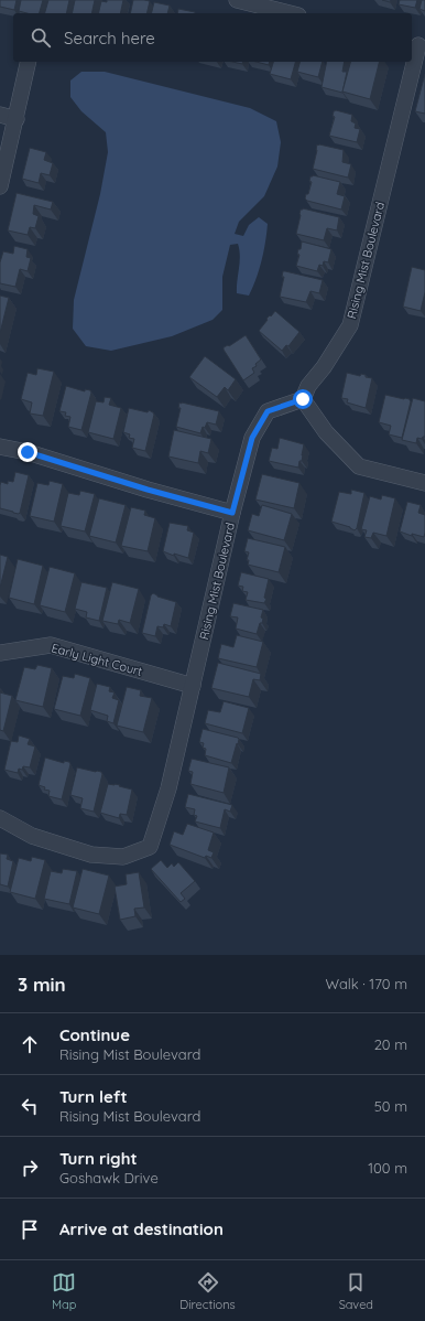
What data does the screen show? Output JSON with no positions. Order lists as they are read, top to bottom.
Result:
{
  "streets": {
    "street": ["Rising Mist Boulevard", "Early Light Court"]
  },
  "crossings": [
    ["Rising Mist Boulevard", "Early Light Court"]
  ],
  "page": {
    "search": "Search here",
    "heading": ["3 min", "Walk · 170 m"],
    "list": [
      ["Continue", "Rising Mist Boulevard", "20 m"],
      ["Turn left", "Rising Mist Boulevard", "50 m"],
      ["Turn right", "Goshawk Drive", "100 m"],
      "Arrive at destination"
    ],
    "nav": ["Map", "Directions", "Saved"]
  }
}
